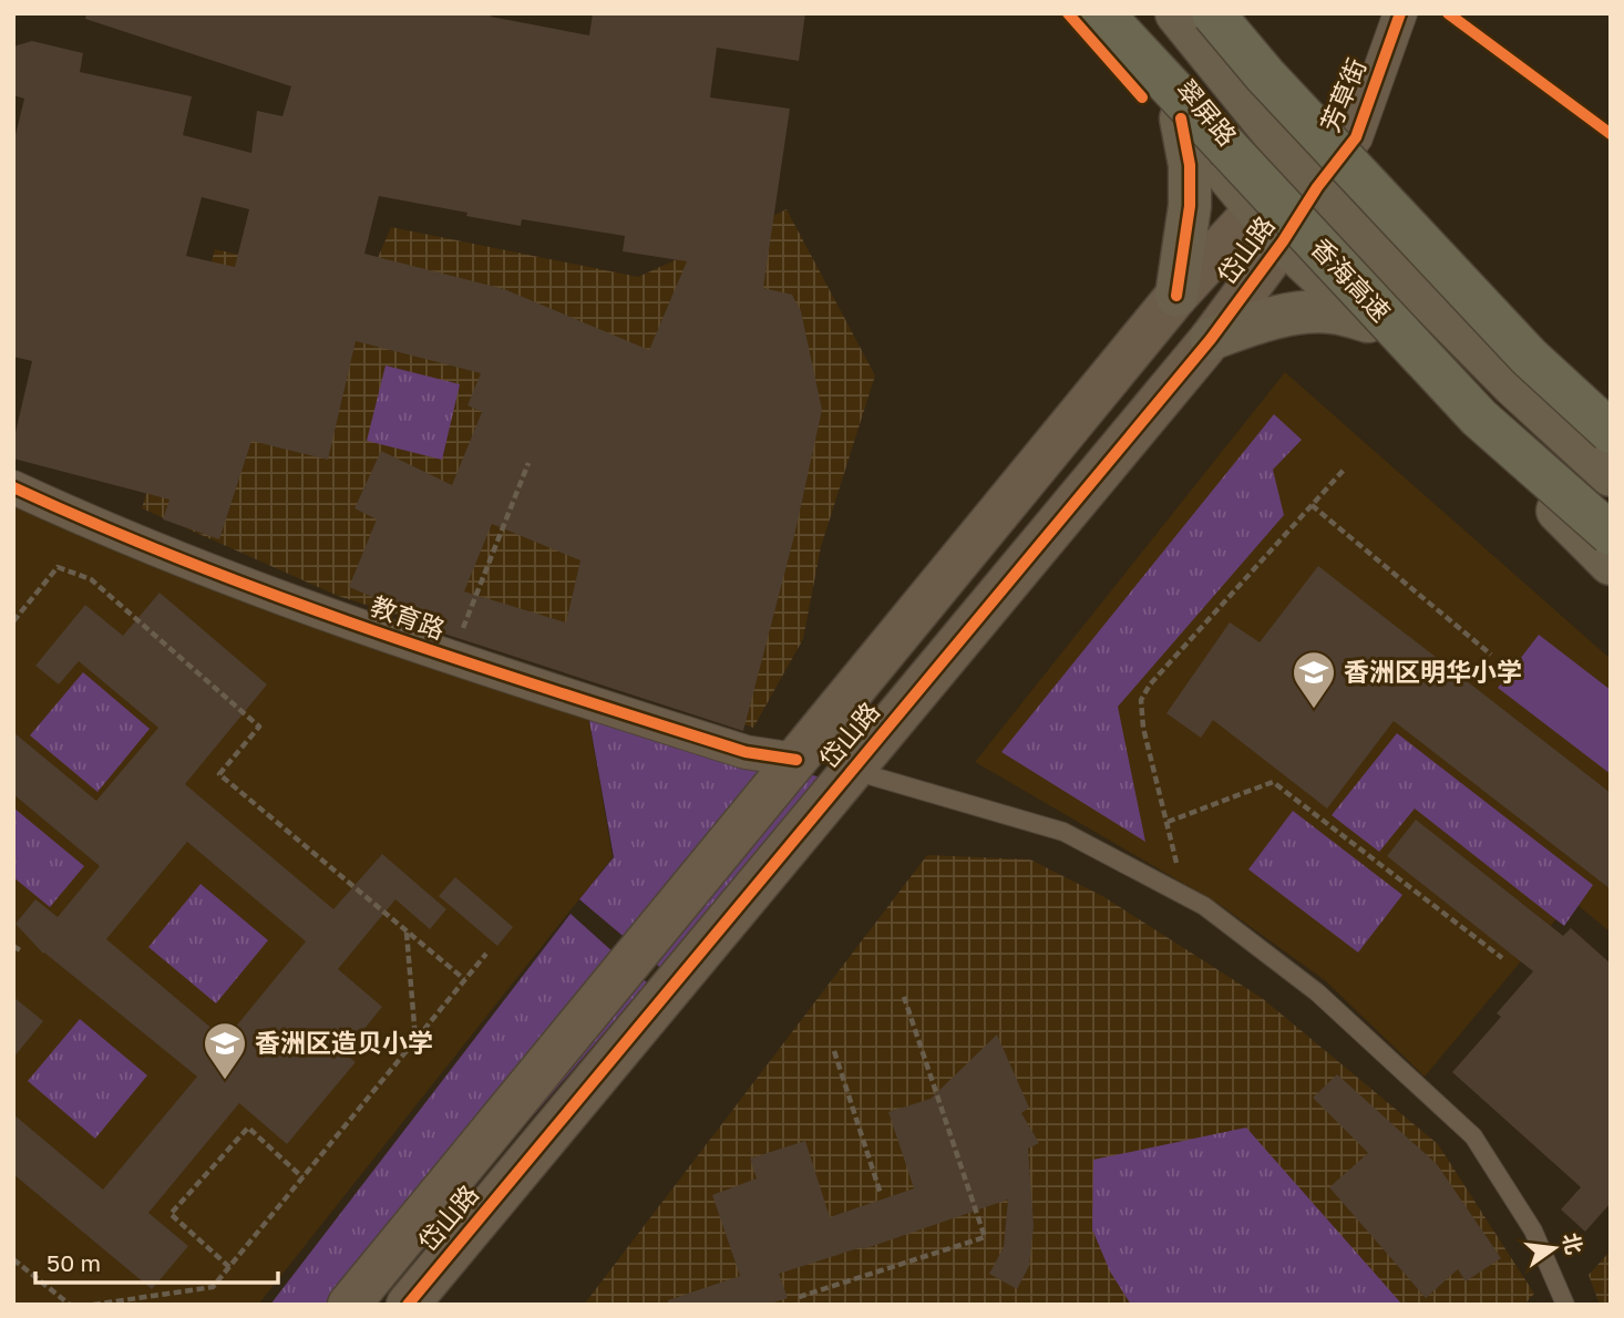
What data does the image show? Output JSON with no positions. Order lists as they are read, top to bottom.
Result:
{
  "streets": {
    "highway": ["香海高速"],
    "main road": ["翠屏路"],
    "street": ["芳草街", "岱山路", "教育路"]
  },
  "crossings": [
    ["芳草街", "翠屏路"],
    ["芳草街", "岱山路"],
    ["翠屏路", "岱山路"],
    ["岱山路", "教育路"]
  ],
  "places": {
    "school or university": ["香洲区明华小学", "香洲区造贝小学"]
  },
  "scale_bar": "50 m",
  "north": "right"
}
